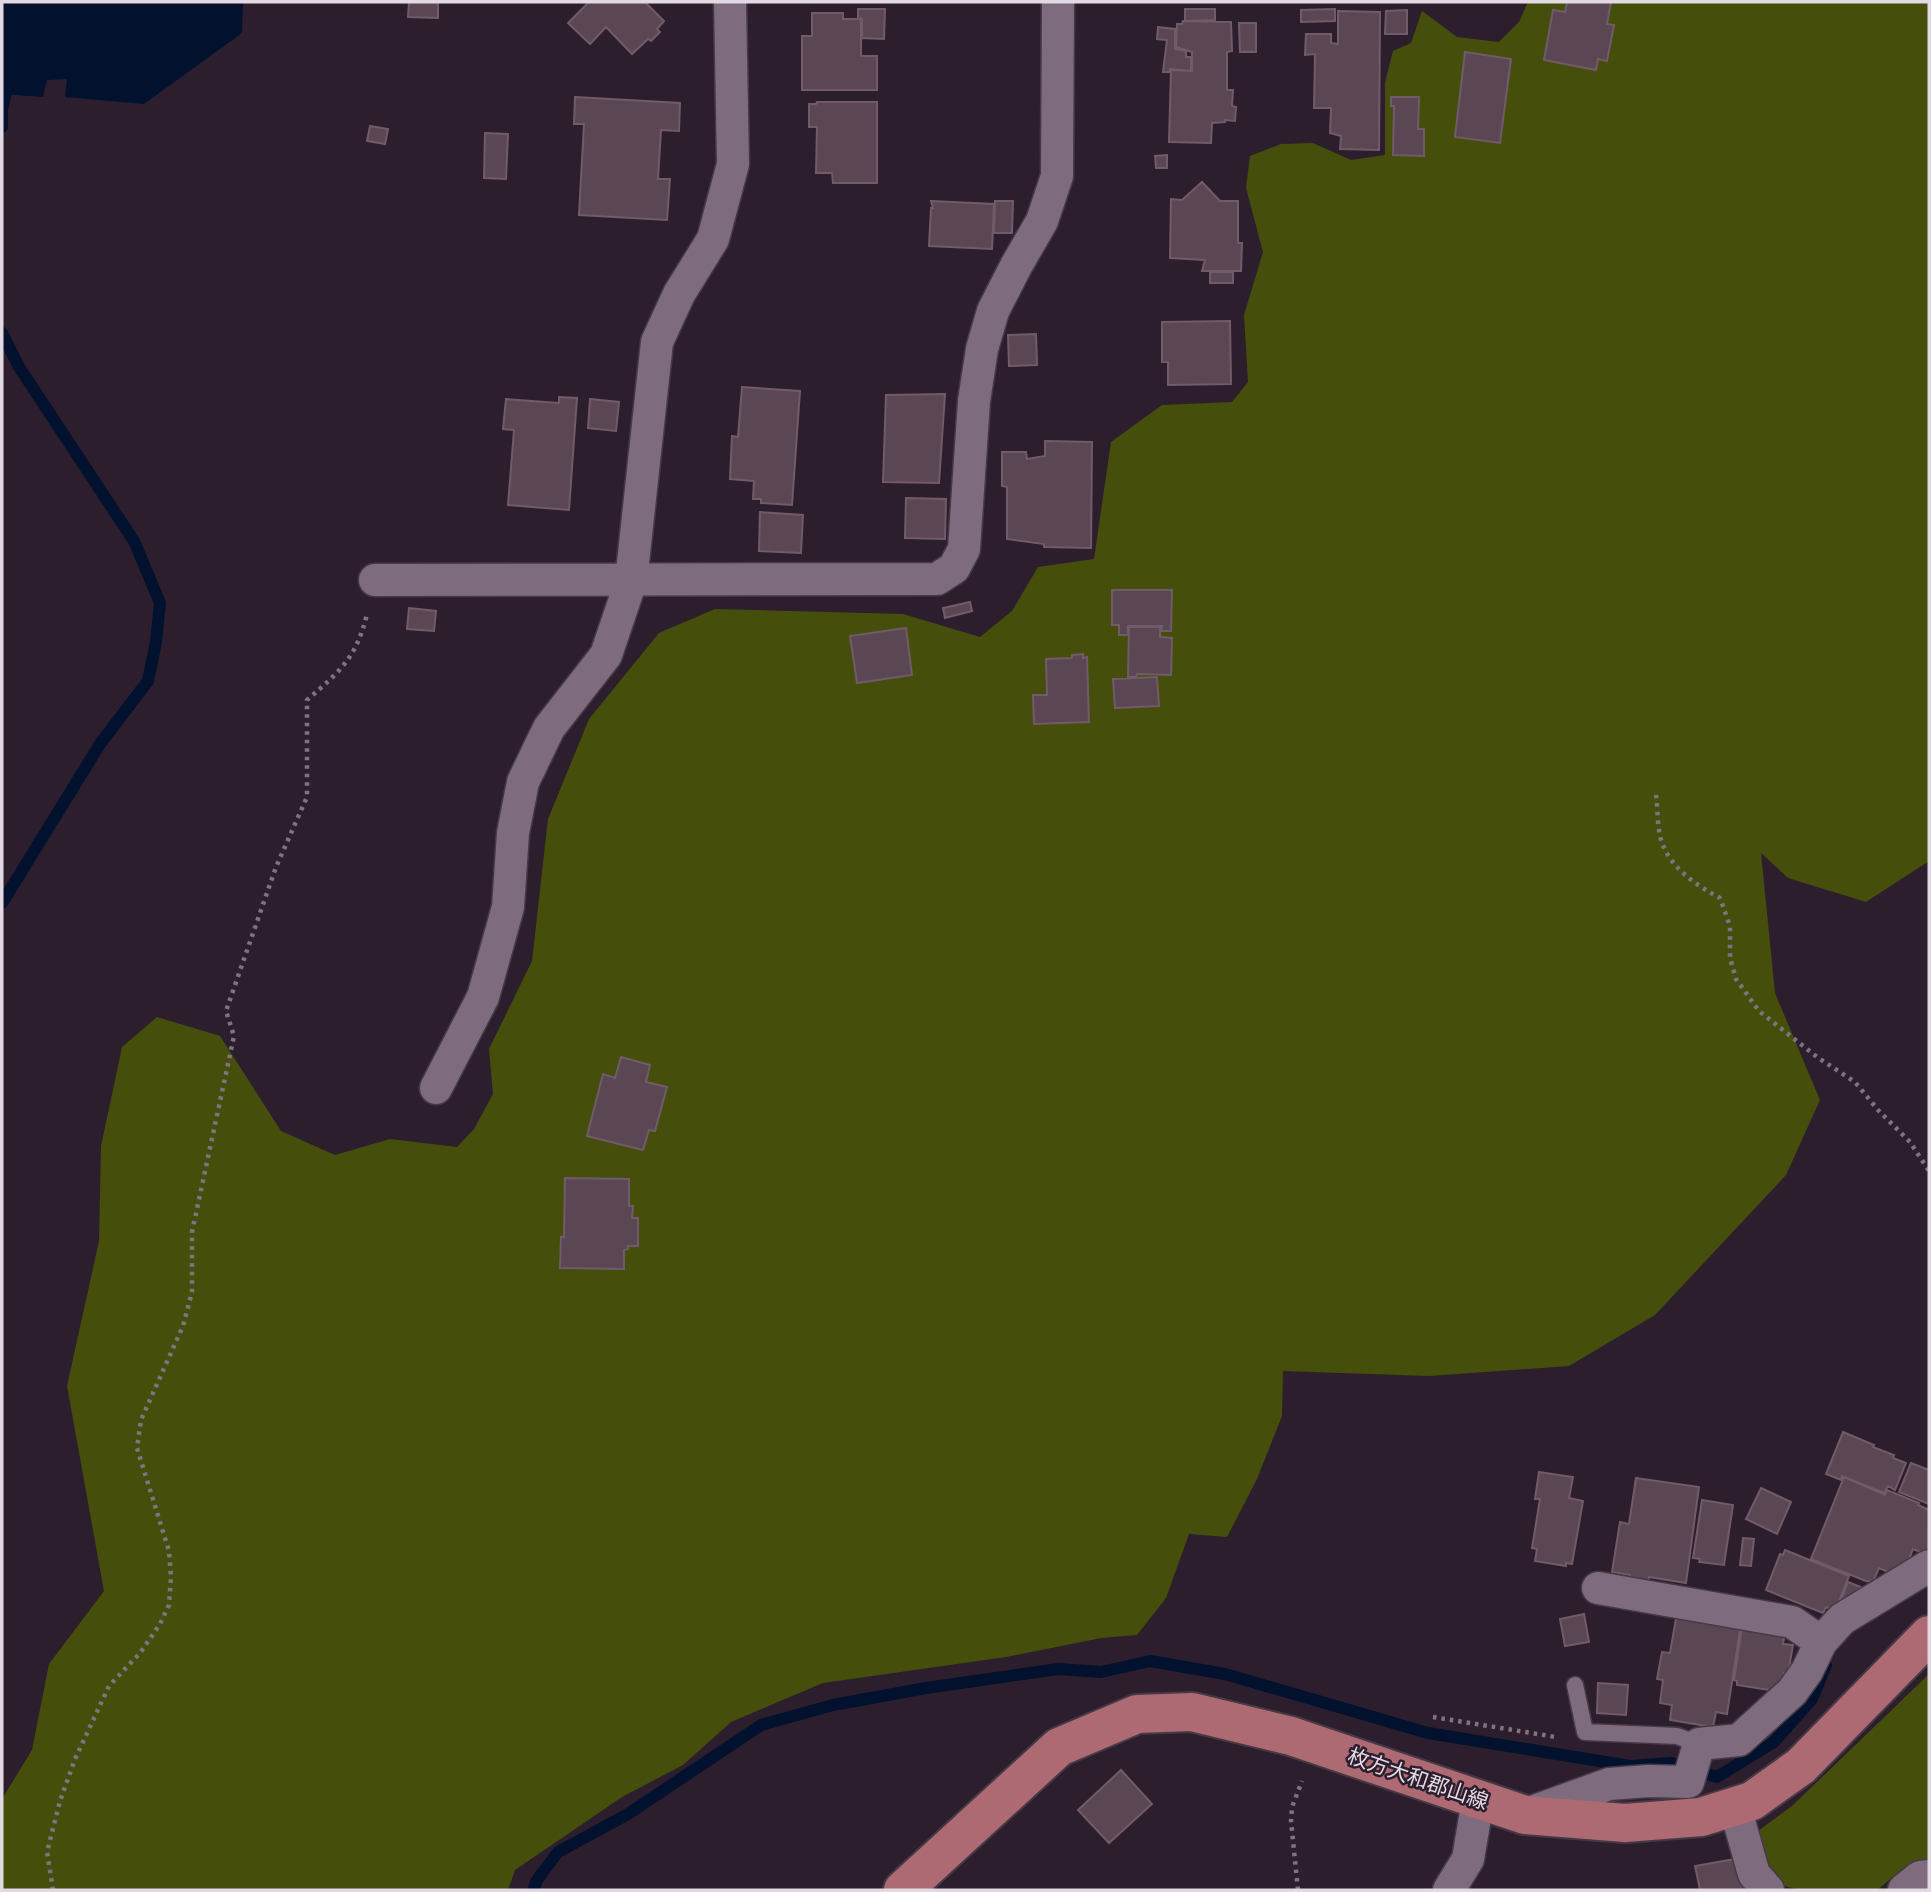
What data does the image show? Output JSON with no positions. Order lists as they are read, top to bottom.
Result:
{
  "streets": {
    "main road": ["枚方大和郡山線"]
  }
}
